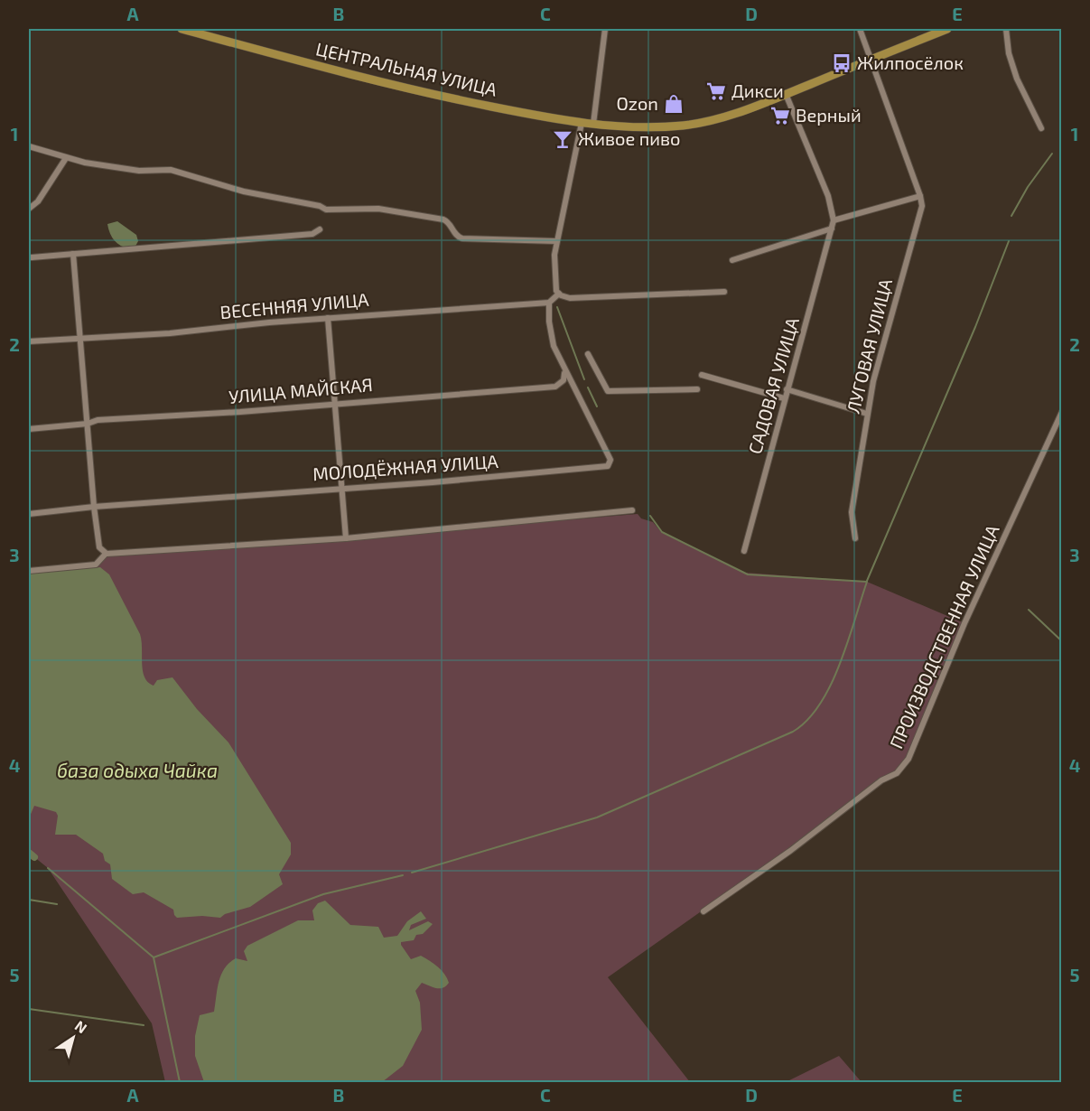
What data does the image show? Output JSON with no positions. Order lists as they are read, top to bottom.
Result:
{
  "streets": {
    "main road": ["ЦЕНТРАЛЬНАЯ УЛИЦА"],
    "street": [
      "ВЕСЕННЯЯ УЛИЦА",
      "ЛУГОВАЯ УЛИЦА",
      "САДОВАЯ УЛИЦА",
      "УЛИЦА МАЙСКАЯ",
      "МОЛОДЁЖНАЯ УЛИЦА",
      "ПРОИЗВОДСТВЕННАЯ УЛИЦА"
    ]
  },
  "crossings": [
    ["ВЕСЕННЯЯ УЛИЦА", "МОЛОДЁЖНАЯ УЛИЦА"],
    ["УЛИЦА МАЙСКАЯ", "МОЛОДЁЖНАЯ УЛИЦА"]
  ],
  "water": ["база одыха Чайка"],
  "places": {
    "bus stop": ["Жилпосёлок"],
    "supermarket": ["Дикси", "Верный"],
    "shop": ["Ozon"],
    "bar": ["Живое пиво"]
  },
  "north": "top right",
  "grid": {
    "columns": [
      "A",
      "B",
      "C",
      "D",
      "E"
    ],
    "rows": [
      "1",
      "2",
      "3",
      "4",
      "5"
    ]
  }
}
